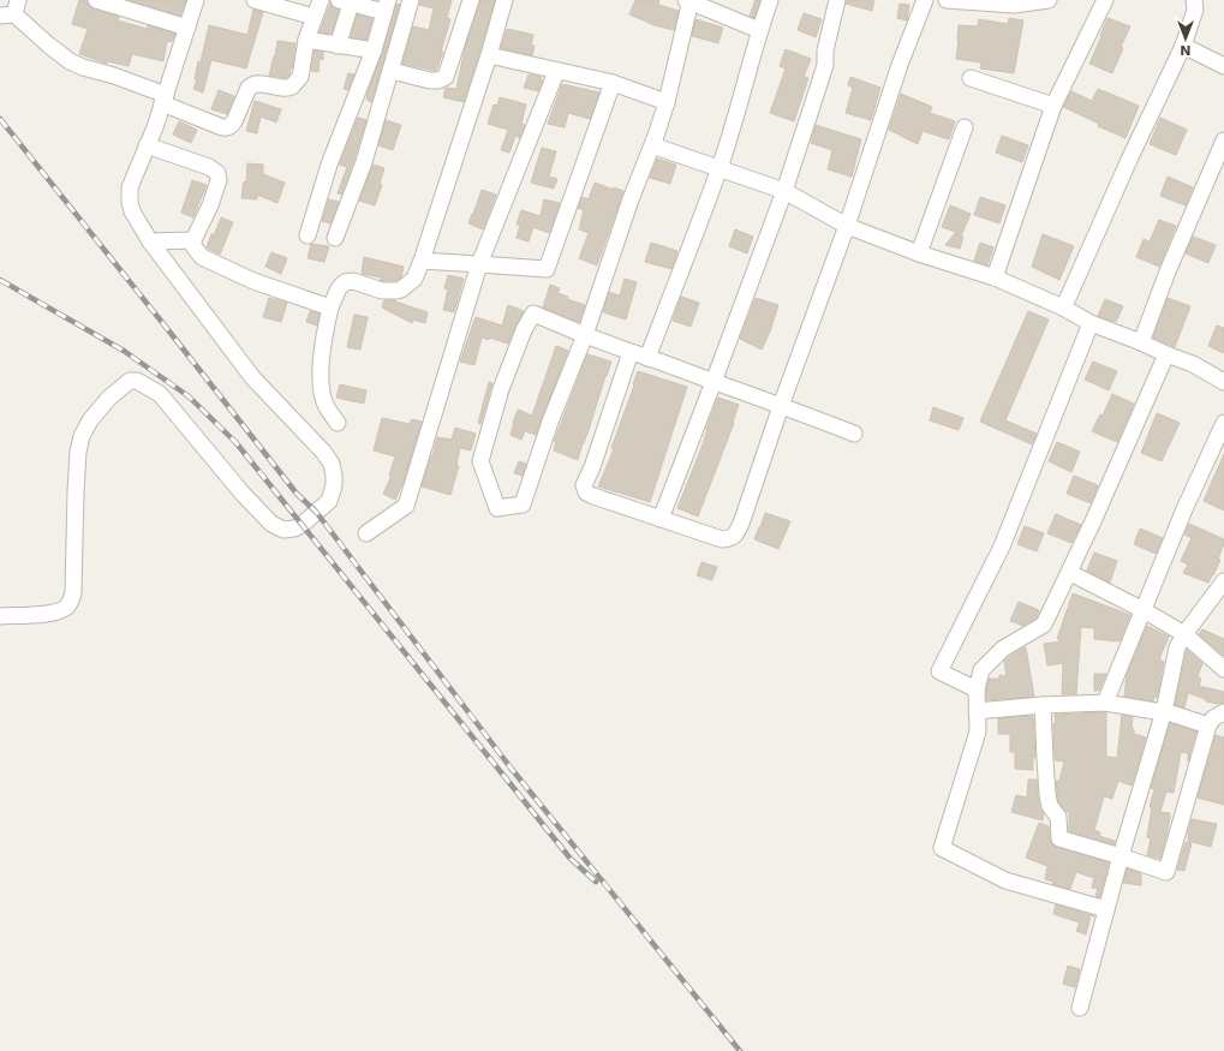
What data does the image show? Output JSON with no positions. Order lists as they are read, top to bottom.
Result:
{
  "north": "bottom"
}
